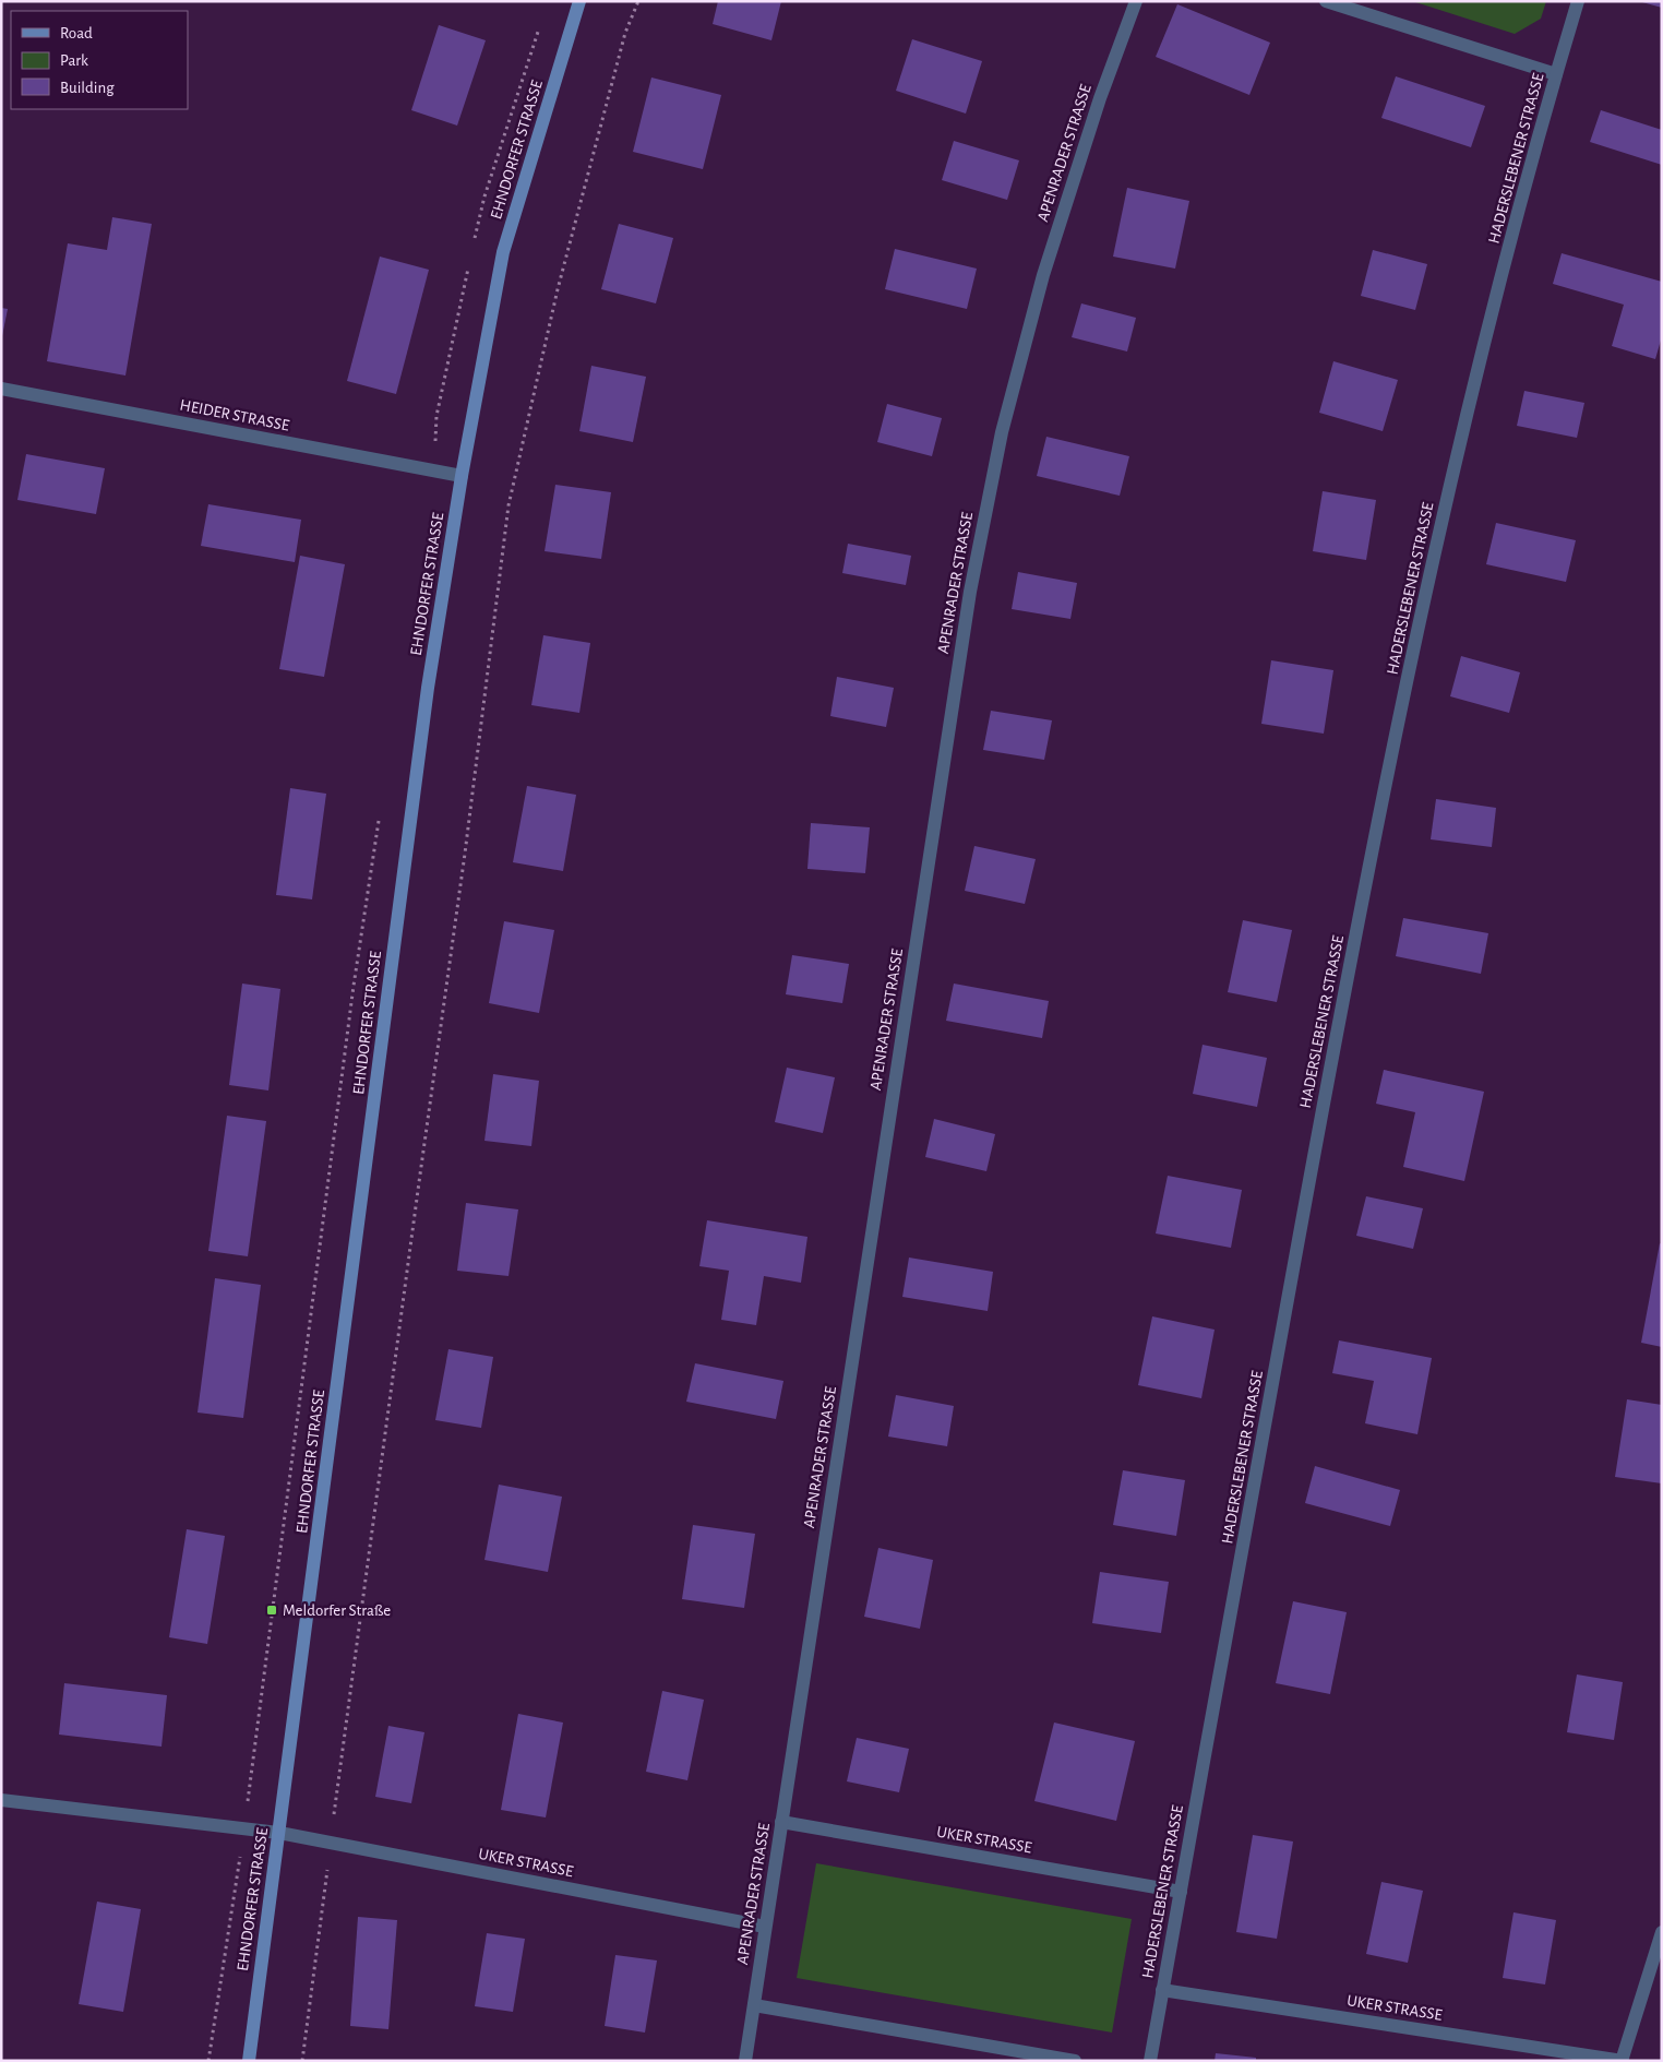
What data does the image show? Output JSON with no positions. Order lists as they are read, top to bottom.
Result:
{
  "streets": {
    "street": [
      "EHNDORFER STRASSE",
      "APENRADER STRASSE",
      "HADERSLEBENER STRASSE",
      "HEIDER STRASSE",
      "UKER STRASSE"
    ]
  },
  "crossings": [
    ["EHNDORFER STRASSE", "HEIDER STRASSE"],
    ["EHNDORFER STRASSE", "UKER STRASSE"],
    ["APENRADER STRASSE", "UKER STRASSE"],
    ["HADERSLEBENER STRASSE", "UKER STRASSE"]
  ],
  "places": {
    "transit": ["Meldorfer Straße"]
  },
  "legend": ["Road", "Park", "Building"]
}
